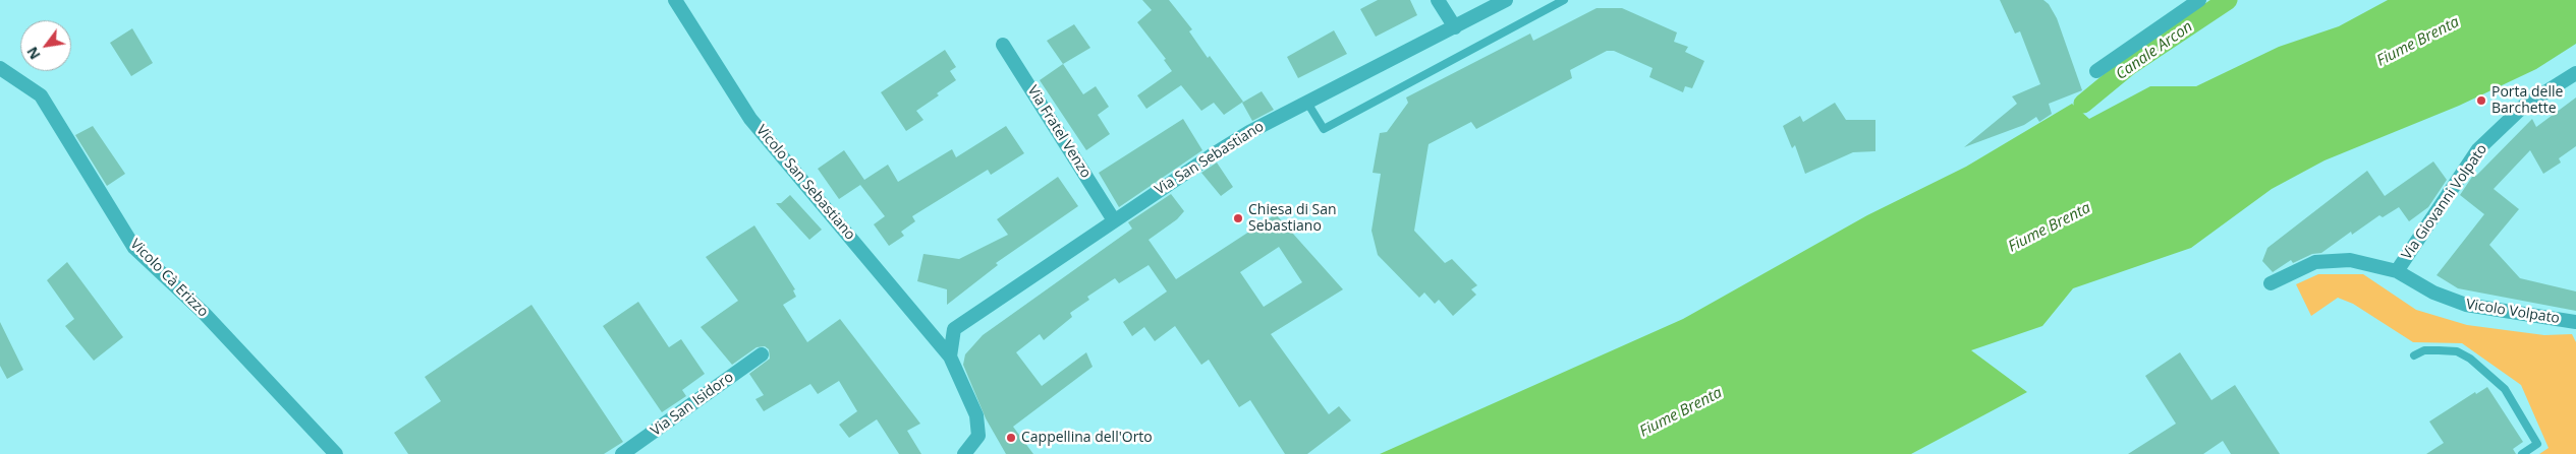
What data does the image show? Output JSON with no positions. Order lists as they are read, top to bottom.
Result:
{
  "streets": {
    "street": [
      "Via Fratel Venzo",
      "Via San Sebastiano",
      "Vicolo San Sebastiano",
      "Via Giovanni Volpato",
      "Vicolo Cà Erizzo",
      "Vicolo Volpato",
      "Via San Isidoro"
    ]
  },
  "crossings": [
    ["Via Fratel Venzo", "Via San Sebastiano"],
    ["Via San Sebastiano", "Vicolo San Sebastiano"],
    ["Via Giovanni Volpato", "Vicolo Volpato"]
  ],
  "water": ["Fiume Brenta", "Canale Arcon"],
  "places": ["Porta delle Barchette", "Chiesa di San Sebastiano", "Cappellina dell'Orto"],
  "north": "bottom left"
}
